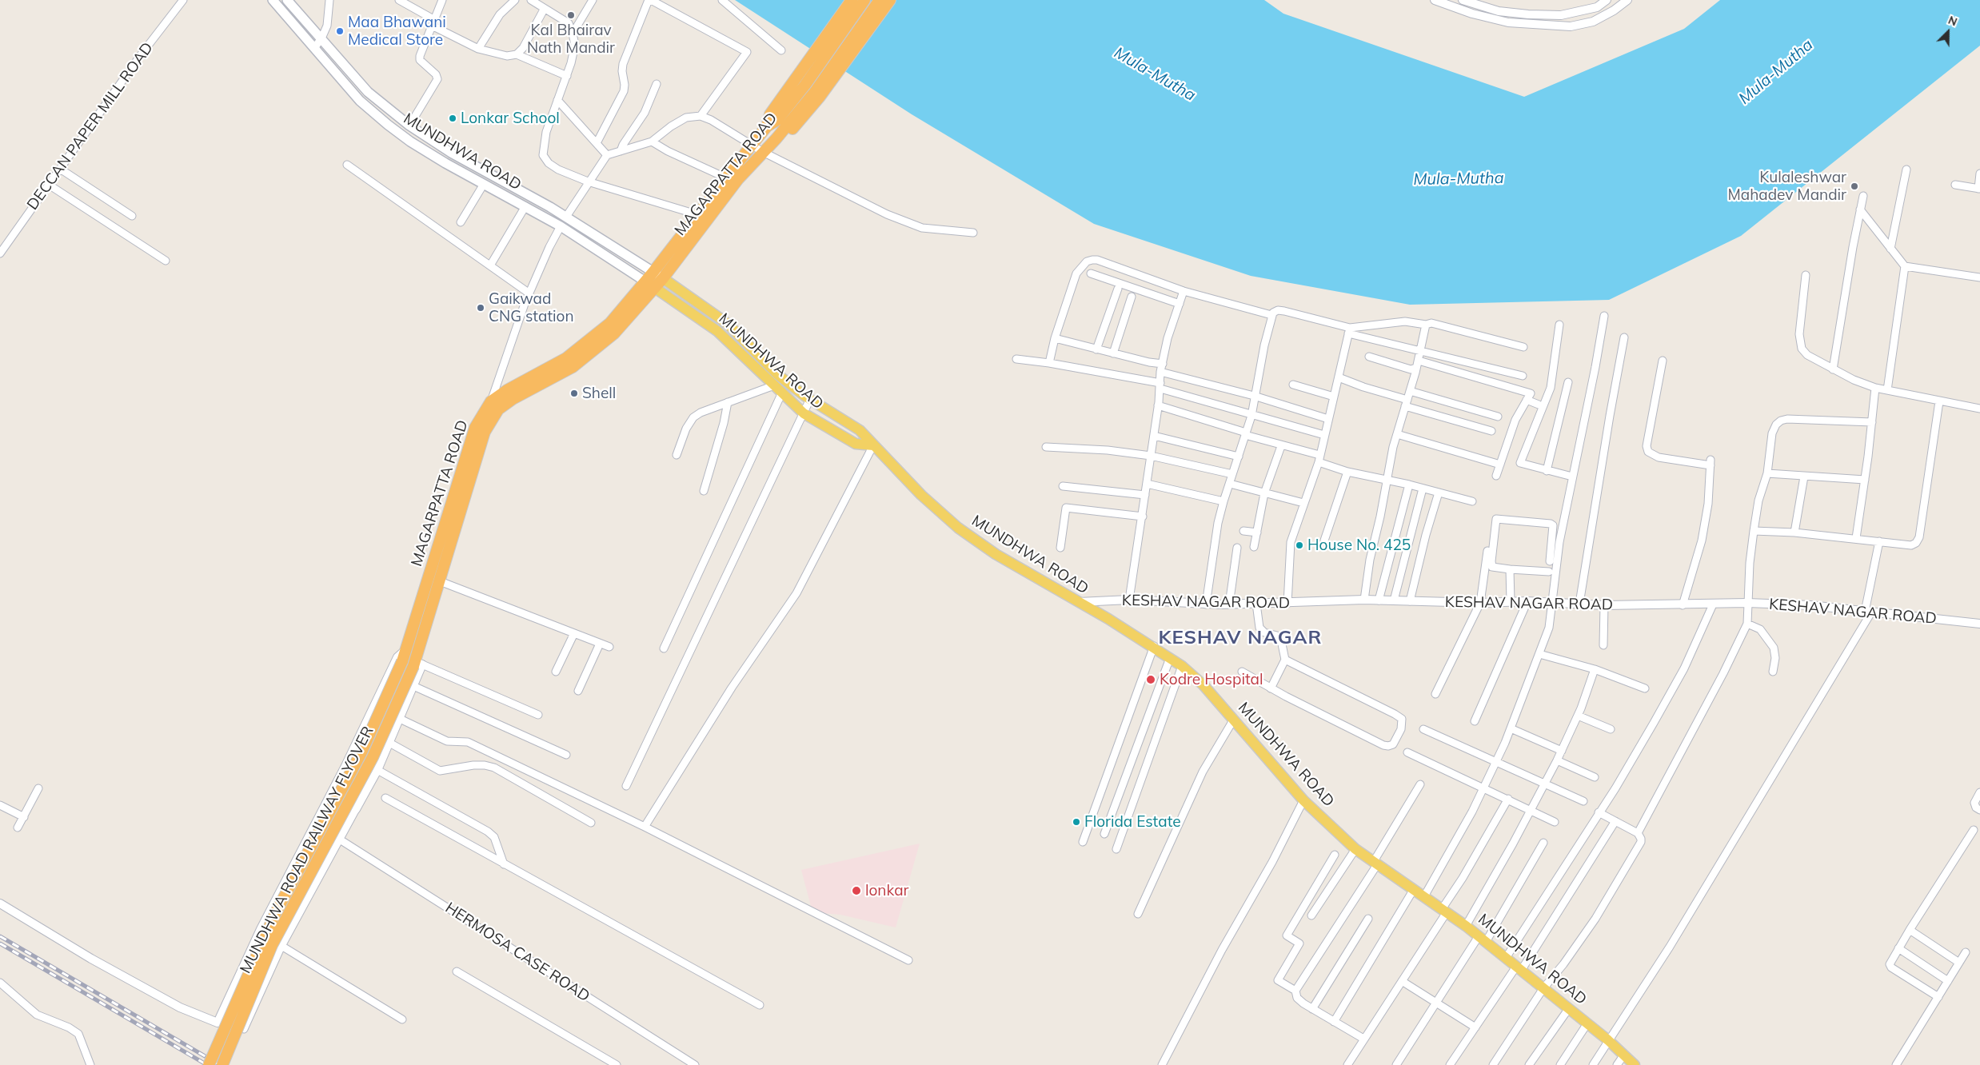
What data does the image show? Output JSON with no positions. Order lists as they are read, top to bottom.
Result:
{
  "streets": {
    "highway": ["MAGARPATTA ROAD", "MUNDHWA ROAD RAILWAY FLYOVER"],
    "main road": ["MUNDHWA ROAD"],
    "street": ["DECCAN PAPER MILL ROAD", "KESHAV NAGAR ROAD", "HERMOSA CASE ROAD"]
  },
  "crossings": [
    ["MUNDHWA ROAD", "MAGARPATTA ROAD"],
    ["MUNDHWA ROAD", "KESHAV NAGAR ROAD"],
    ["MAGARPATTA ROAD", "MUNDHWA ROAD RAILWAY FLYOVER"]
  ],
  "districts": ["KESHAV NAGAR"],
  "water": ["Mula-Mutha"],
  "places": [
    "Kal Bhairav Nath Mandir",
    "Maa Bhawani Medical Store",
    "Lonkar School",
    "Kulaleshwar Mahadev Mandir",
    "Gaikwad CNG station",
    "Shell",
    "House No. 425",
    "Kodre Hospital",
    "Florida Estate",
    "lonkar"
  ],
  "north": "top right"
}
